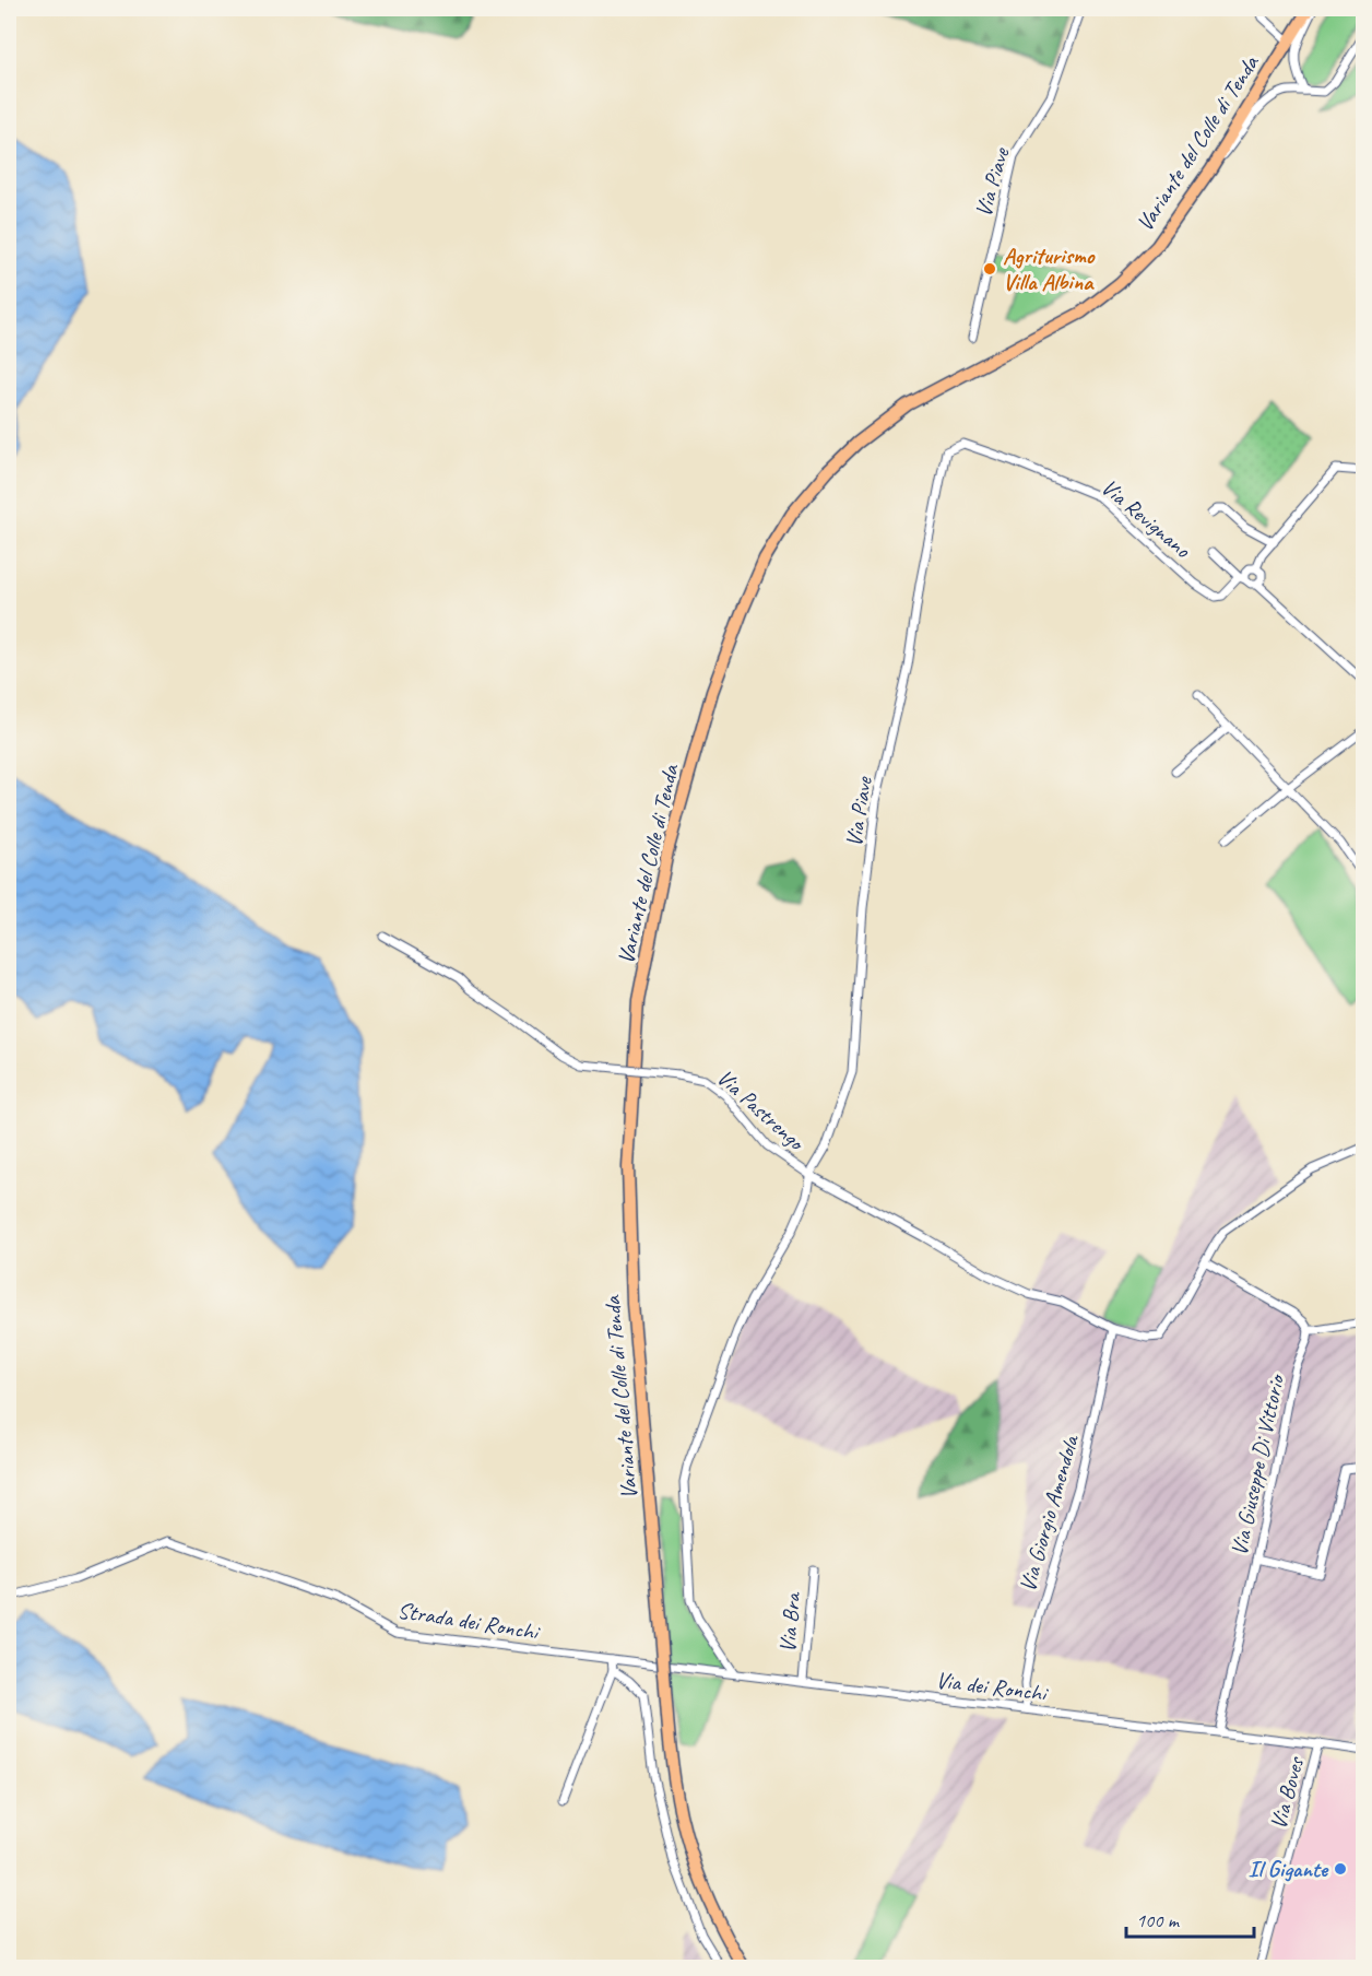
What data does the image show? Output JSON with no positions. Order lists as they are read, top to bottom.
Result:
{
  "streets": {
    "main road": ["Variante del Colle di Tenda"],
    "street": [
      "Via Piave",
      "Via Revignano",
      "Via Pastrengo",
      "Via Giuseppe Di Vittorio",
      "Via Giorgio Amendola",
      "Strada dei Ronchi",
      "Via Bra",
      "Via dei Ronchi",
      "Via Boves"
    ]
  },
  "crossings": [
    ["Via Piave", "Via Revignano"],
    ["Via Piave", "Via Pastrengo"],
    ["Via Piave", "Via dei Ronchi"],
    ["Via Pastrengo", "Via Giorgio Amendola"],
    ["Via Giuseppe Di Vittorio", "Via dei Ronchi"],
    ["Via Giorgio Amendola", "Via dei Ronchi"],
    ["Strada dei Ronchi", "Via dei Ronchi"],
    ["Via Bra", "Via dei Ronchi"],
    ["Via dei Ronchi", "Via Boves"]
  ],
  "places": ["Agriturismo Villa Albina", "Il Gigante"],
  "scale_bar": "100 m"
}
